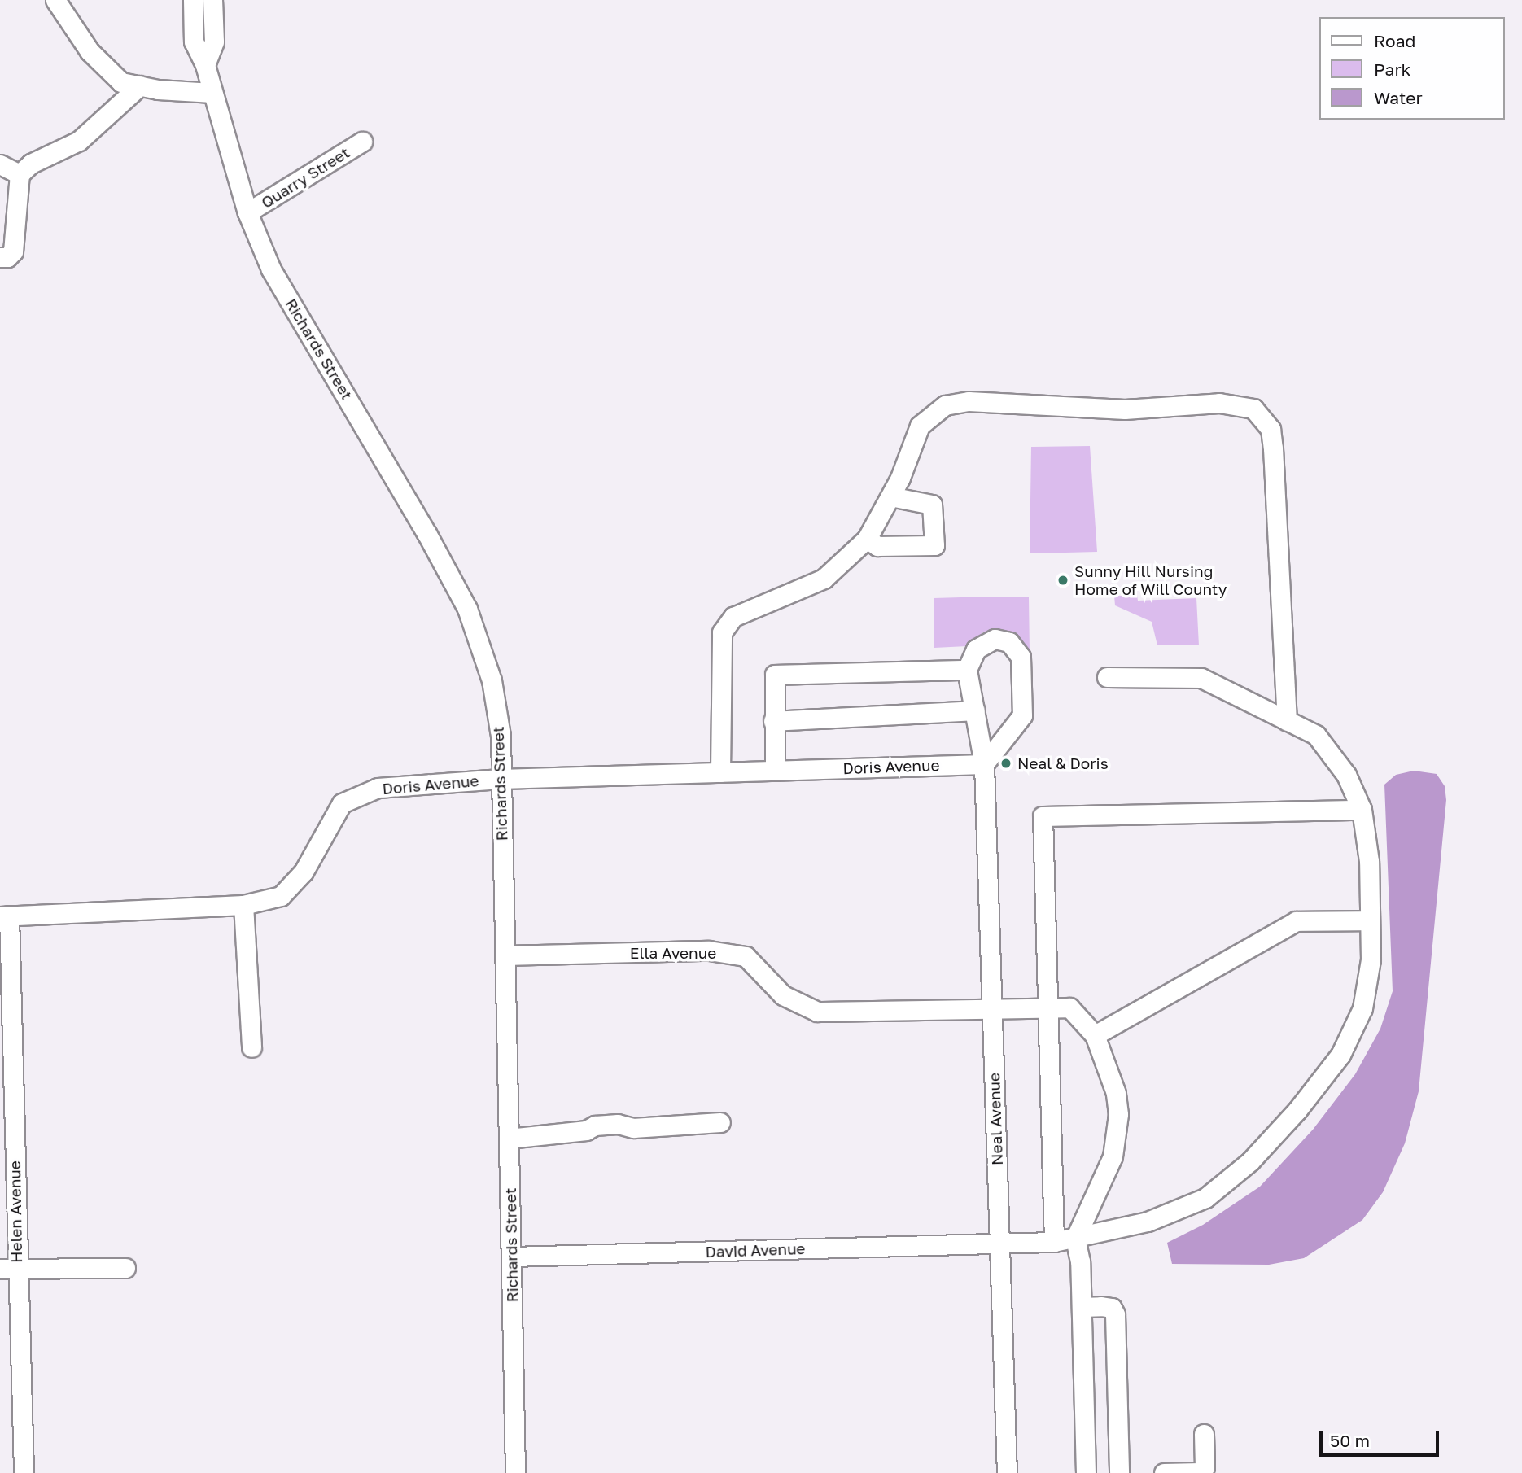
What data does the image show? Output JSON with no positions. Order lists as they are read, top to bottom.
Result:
{
  "streets": {
    "street": [
      "Quarry Street",
      "Richards Street",
      "Doris Avenue",
      "Ella Avenue",
      "Neal Avenue",
      "Helen Avenue",
      "David Avenue"
    ]
  },
  "crossings": [
    ["Quarry Street", "Richards Street"],
    ["Richards Street", "Doris Avenue"],
    ["Richards Street", "Ella Avenue"],
    ["Richards Street", "David Avenue"],
    ["Doris Avenue", "Neal Avenue"],
    ["Doris Avenue", "Helen Avenue"],
    ["Ella Avenue", "Neal Avenue"],
    ["Neal Avenue", "David Avenue"]
  ],
  "places": ["Sunny Hill Nursing Home of Will County", "Neal & Doris"],
  "legend": ["Road", "Park", "Water"],
  "scale_bar": "50 m"
}
